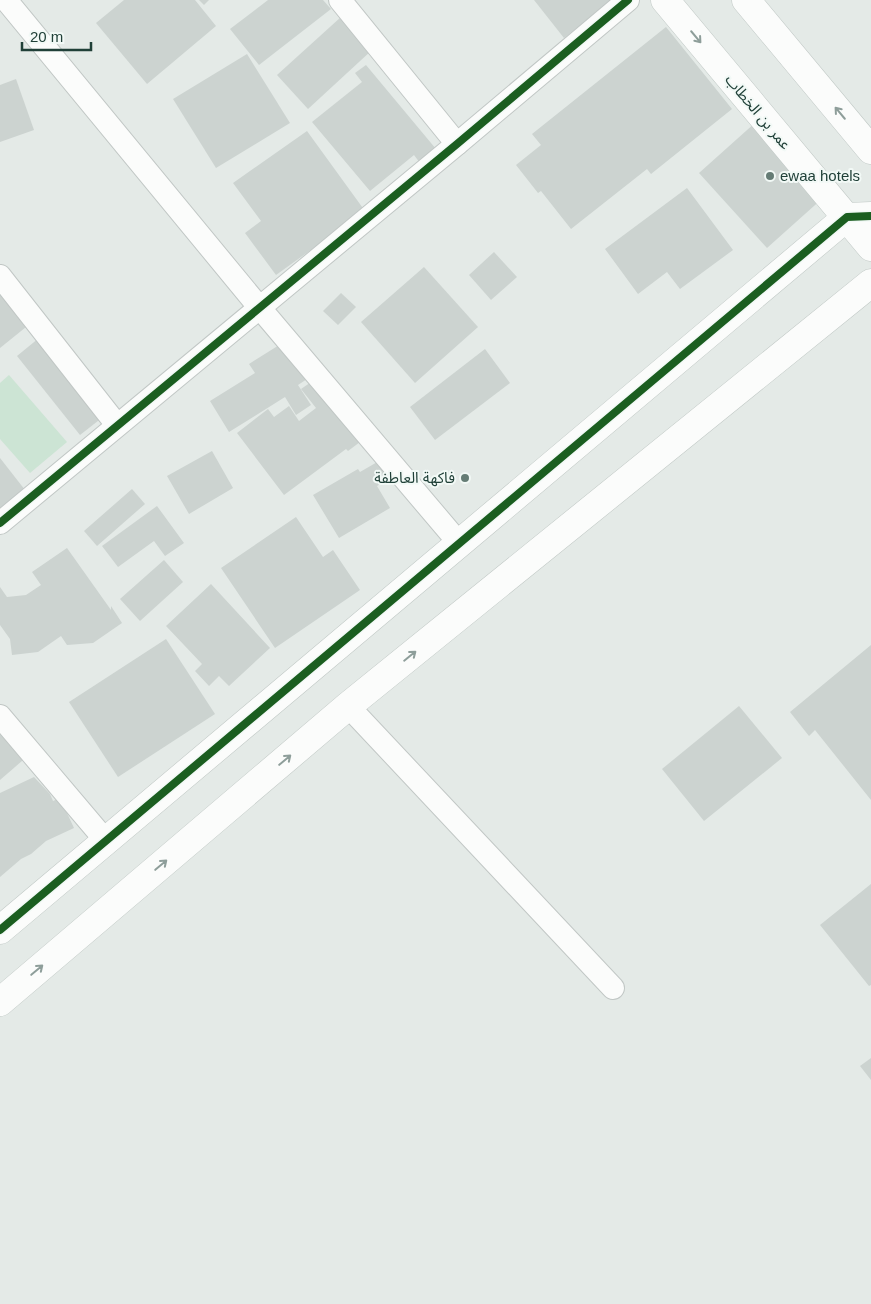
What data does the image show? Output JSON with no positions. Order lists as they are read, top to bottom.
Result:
{
  "streets": {
    "street": ["عمر بن الخطاب"]
  },
  "places": ["ewaa hotels", "فاكهة العاطفة"],
  "scale_bar": "20 m"
}
